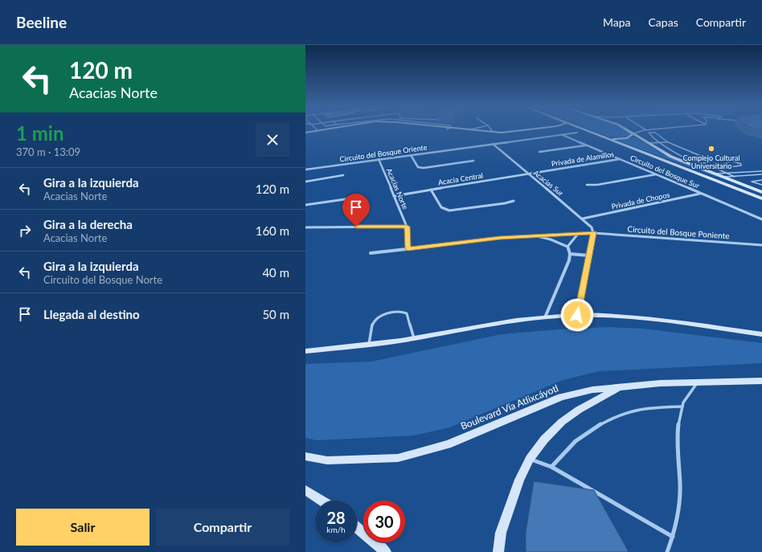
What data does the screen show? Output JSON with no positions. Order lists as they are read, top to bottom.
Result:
{
  "streets": {
    "main road": ["Boulevard Vía Atlixcáyotl"],
    "street": [
      "Circuito del Bosque Oriente",
      "Privada de Alamillos",
      "Circuito del Bosque Sur",
      "Acacia Central",
      "Acacias Sur",
      "Acacias Norte",
      "Privada de Chopos",
      "Circuito del Bosque Poniente"
    ]
  },
  "crossings": [
    ["Circuito del Bosque Oriente", "Circuito del Bosque Sur"],
    ["Circuito del Bosque Oriente", "Acacias Sur"],
    ["Circuito del Bosque Oriente", "Acacias Norte"],
    ["Privada de Alamillos", "Circuito del Bosque Sur"],
    ["Privada de Alamillos", "Acacia Central"],
    ["Privada de Alamillos", "Acacias Sur"],
    ["Circuito del Bosque Sur", "Privada de Chopos"],
    ["Acacia Central", "Acacias Sur"],
    ["Acacia Central", "Acacias Norte"],
    ["Acacias Sur", "Privada de Chopos"],
    ["Acacias Sur", "Circuito del Bosque Poniente"]
  ],
  "places": ["Complejo Cultural Universitario"],
  "page": {
    "header": "Beeline",
    "nav": ["Mapa", "Capas", "Compartir"],
    "turn": ["120 m", "Acacias Norte"],
    "heading": ["1 min", "370 m · 13:09"],
    "list": [
      {
        "name": "Gira a la izquierda",
        "note": "Acacias Norte",
        "value": "120 m"
      },
      {
        "name": "Gira a la derecha",
        "note": "Acacias Norte",
        "value": "160 m"
      },
      {
        "name": "Gira a la izquierda",
        "note": "Circuito del Bosque Norte",
        "value": "40 m"
      },
      {
        "name": "Llegada al destino",
        "value": "50 m"
      }
    ],
    "speed": "28 km/h",
    "limit": "30",
    "buttons": ["Salir", "Compartir"]
  }
}
